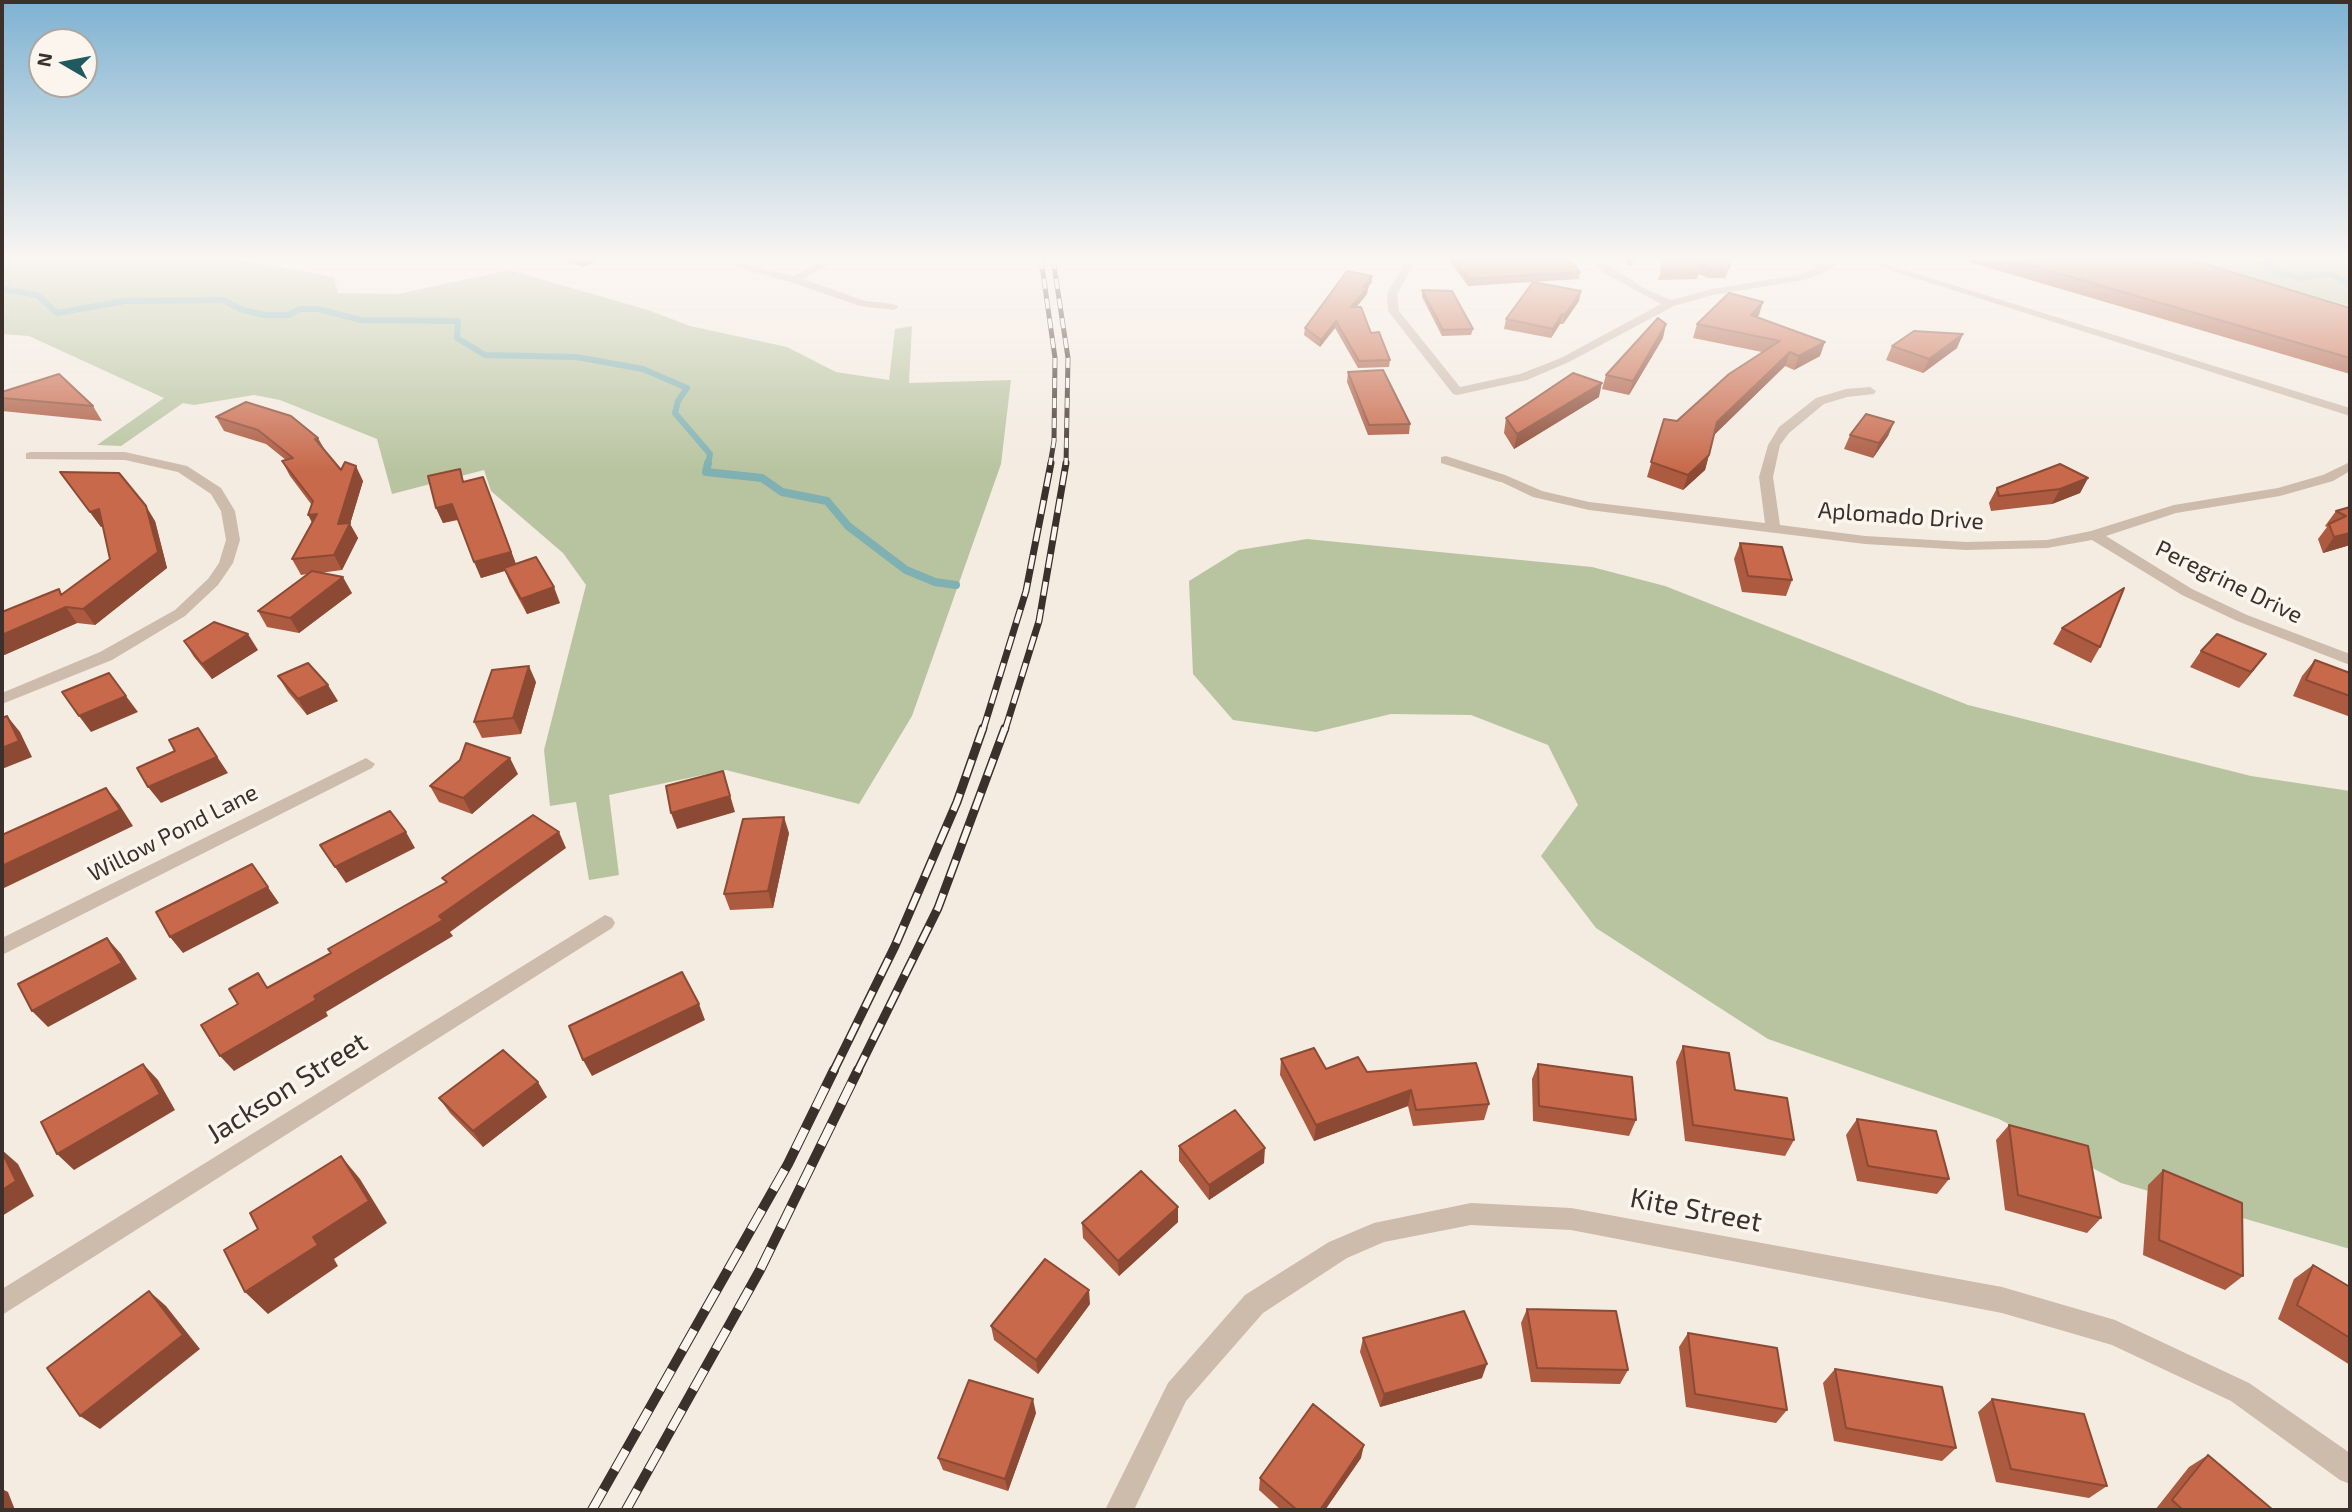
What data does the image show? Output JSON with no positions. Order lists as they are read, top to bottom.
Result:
{
  "streets": {
    "street": [
      "Aplomado Drive",
      "Peregrine Drive",
      "Willow Pond Lane",
      "Jackson Street",
      "Kite Street"
    ]
  },
  "crossings": [
    ["Aplomado Drive", "Peregrine Drive"]
  ],
  "north": "left"
}
